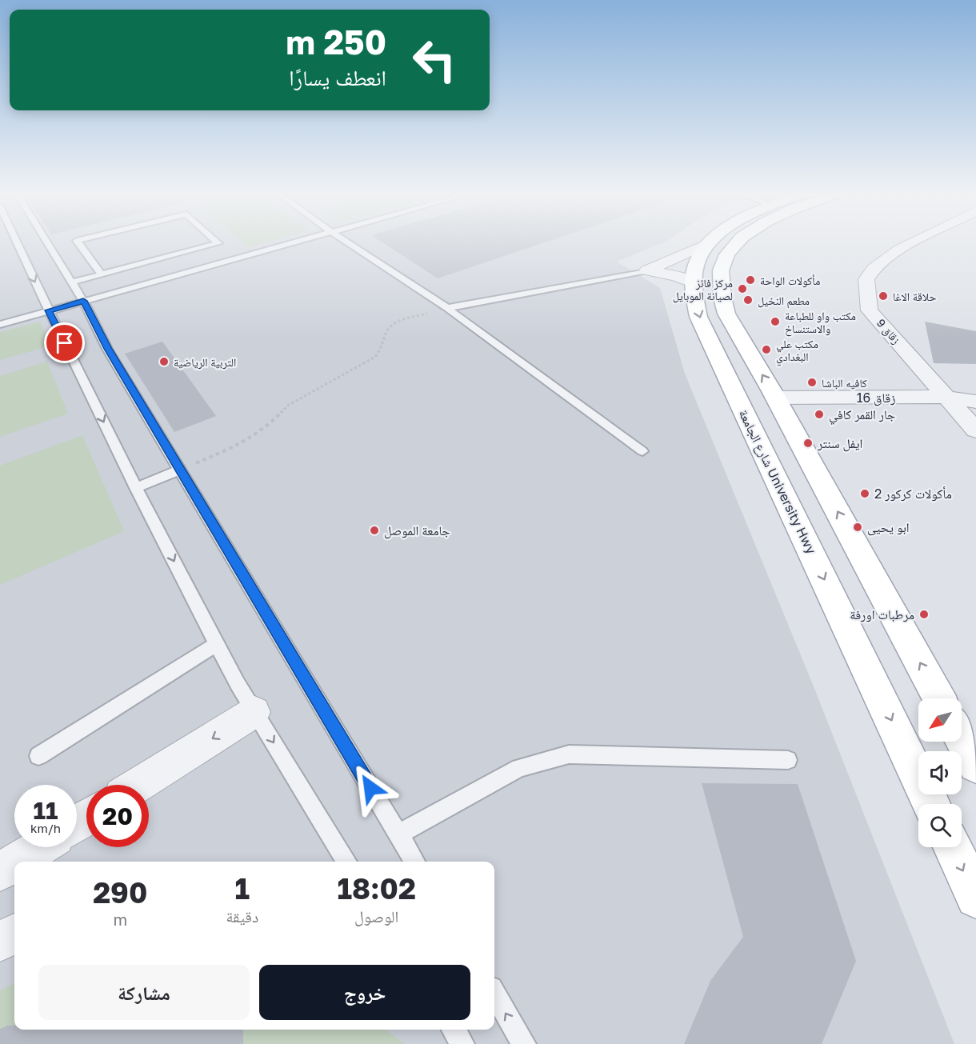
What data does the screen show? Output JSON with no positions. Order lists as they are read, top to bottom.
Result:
{
  "streets": {
    "main road": ["شارع الجامعة University Hwy"],
    "street": ["زقاق 9", "زقاق 16"]
  },
  "crossings": [
    ["زقاق 9", "زقاق 16"]
  ],
  "places": [
    "مأكولات الواحة",
    "مركز فائز لصيانة الموبايل",
    "حلاقة الاغا",
    "مطعم النخيل",
    "مكتب واو للطباعة والاستنساخ",
    "مكتب علي البغدادي",
    "التربية الرياضية",
    "كافيه الباشا",
    "جار القمر كافي",
    "ايفل سنتر",
    "مأكولات كركور 2",
    "ابو يحيى",
    "جامعة الموصل",
    "مرطبات اورفة"
  ],
  "north": "bottom left",
  "page": {
    "turn": ["250 m", "انعطف يسارًا"],
    "speed": "11 km/h",
    "limit": "20",
    "eta": [
      "18:02",
      "الوصول",
      "1",
      "دقيقة",
      "290",
      "m"
    ],
    "buttons": ["خروج", "مشاركة"]
  }
}
